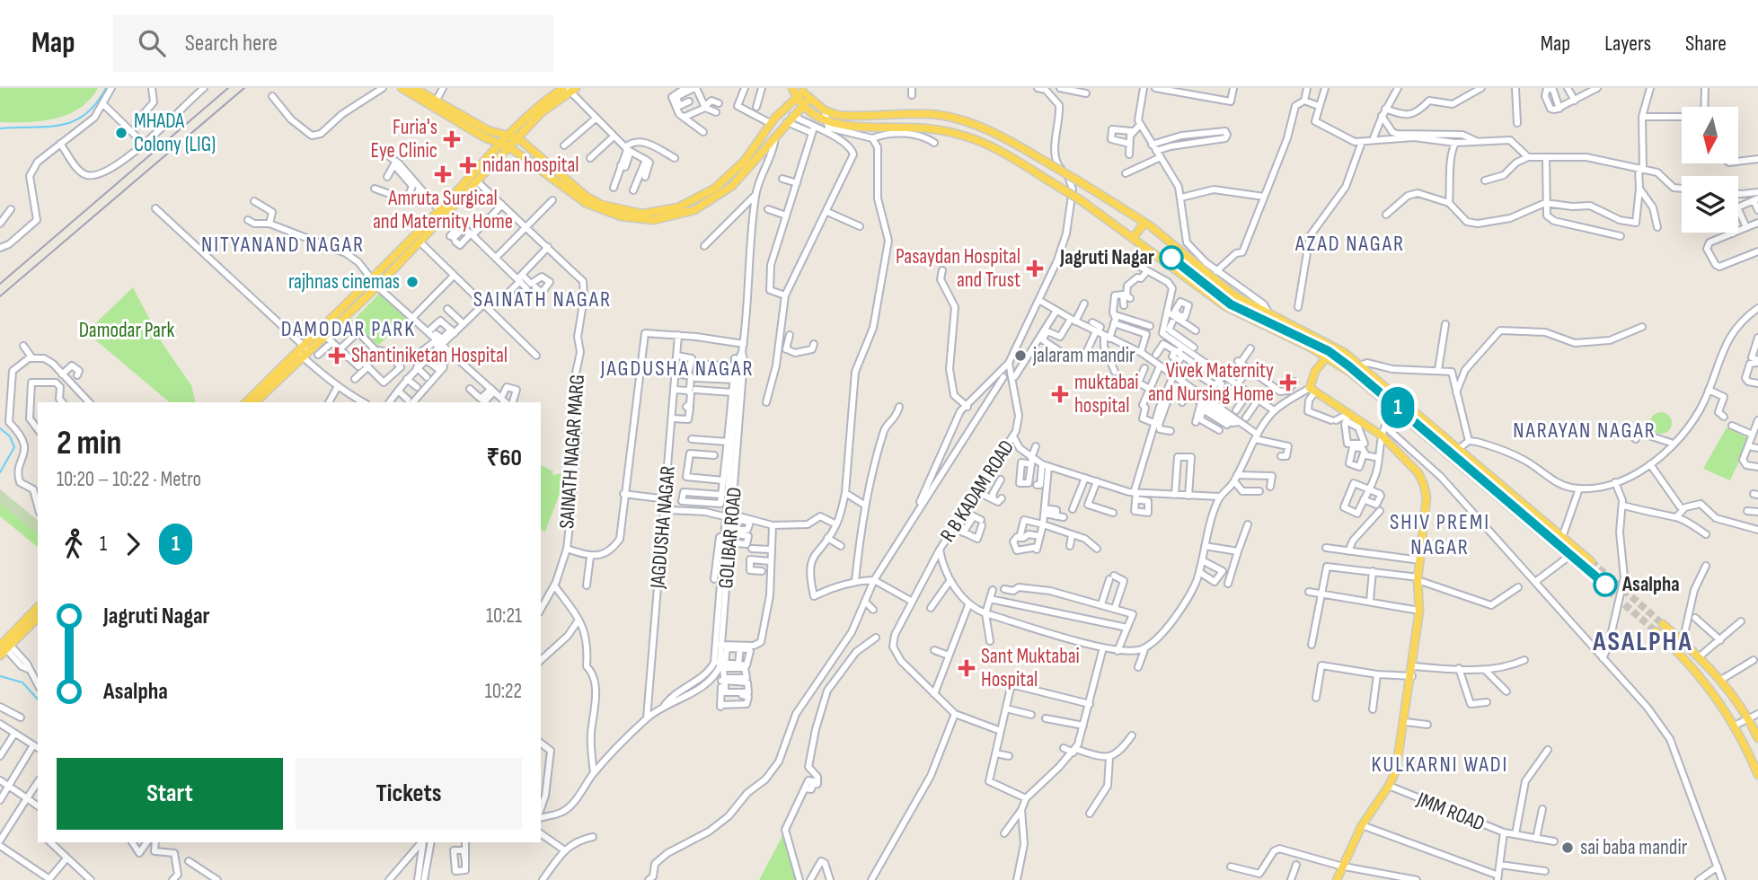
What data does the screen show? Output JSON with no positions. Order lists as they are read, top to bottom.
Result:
{
  "streets": {
    "street": [
      "SAINATH NAGAR MARG",
      "R B KADAM ROAD",
      "JAGDUSHA NAGAR",
      "GOLIBAR ROAD",
      "JMM ROAD"
    ]
  },
  "districts": [
    "AZAD NAGAR",
    "NITYANAND NAGAR",
    "SAINATH NAGAR",
    "DAMODAR PARK",
    "JAGDUSHA NAGAR",
    "NARAYAN NAGAR",
    "SHIV PREMI NAGAR",
    "ASALPHA",
    "KULKARNI WADI"
  ],
  "parks": ["Damodar Park"],
  "places": {
    "other": [
      "MHADA Colony (LIG)",
      "Jagruti Nagar",
      "rajhnas cinemas",
      "jalaram mandir",
      "Asalpha",
      "sai baba mandir"
    ],
    "health": [
      "Furia's Eye Clinic",
      "nidan hospital",
      "Amruta Surgical and Maternity Home",
      "Pasaydan Hospital and Trust",
      "Shantiniketan Hospital",
      "Vivek Maternity and Nursing Home",
      "muktabai hospital",
      "Sant Muktabai Hospital"
    ]
  },
  "lines": ["metro line 1"],
  "north": "bottom",
  "page": {
    "header": "Map",
    "search": "Search here",
    "nav": ["Map", "Layers", "Share"],
    "on_map": "1",
    "heading": ["2 min", "10:20 – 10:22 · Metro", "₹60"],
    "legs": ["1", "1"],
    "list": [
      {
        "name": "Jagruti Nagar",
        "value": "10:21"
      },
      {
        "name": "Asalpha",
        "value": "10:22"
      }
    ],
    "buttons": ["Start", "Tickets"]
  }
}
